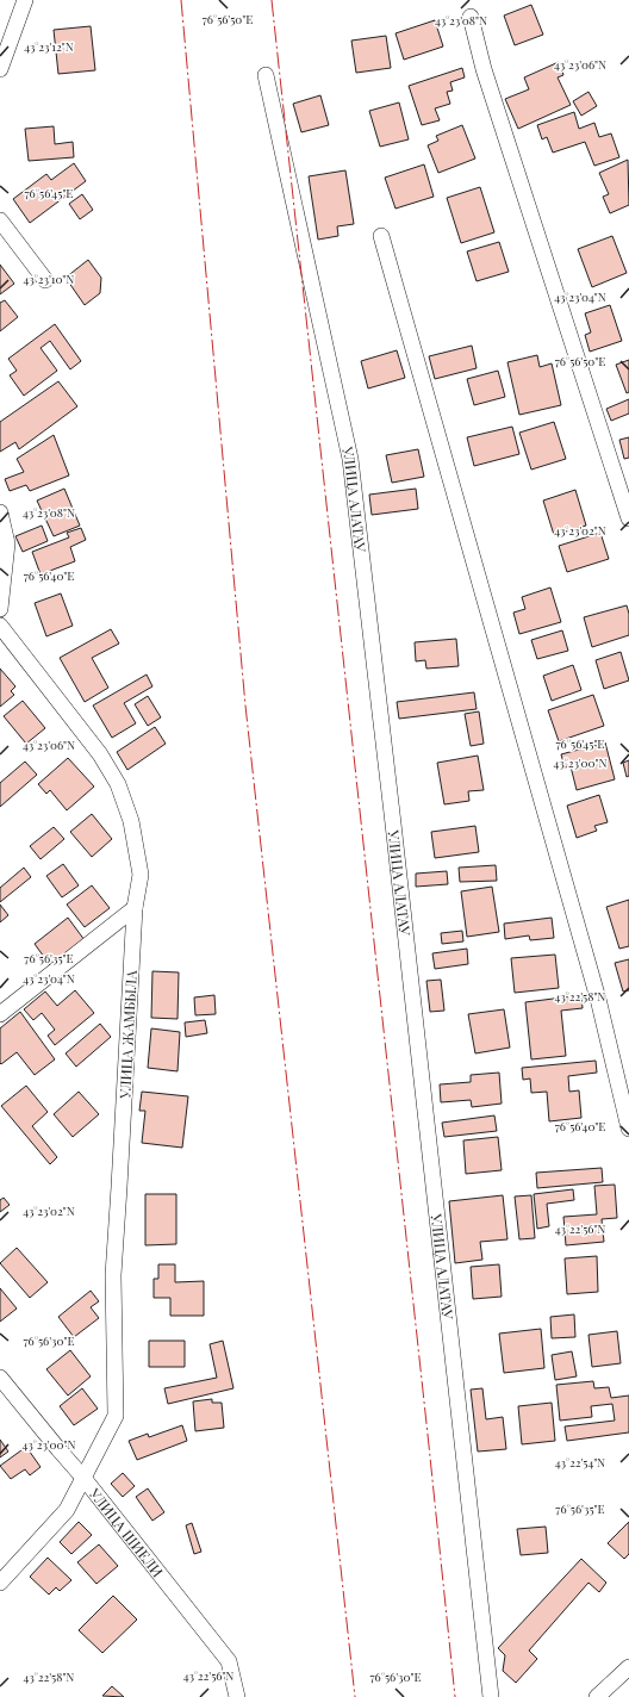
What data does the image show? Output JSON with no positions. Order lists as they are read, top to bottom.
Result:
{
  "streets": {
    "street": ["УЛИЦА АЛАТАУ", "УЛИЦА ЖАМБЫЛА", "УЛИЦА ШИЕЛИ"]
  },
  "crossings": [
    ["УЛИЦА ЖАМБЫЛА", "УЛИЦА ШИЕЛИ"]
  ],
  "coordinates": [
    "76°56'50\"E",
    "43°23'08\"N",
    "43°23'12\"N",
    "43°23'06\"N",
    "76°56'45\"E",
    "43°23'10\"N",
    "43°23'04\"N",
    "43°23'02\"N",
    "76°56'40\"E",
    "43°23'00\"N",
    "76°56'35\"E",
    "43°22'58\"N",
    "43°22'56\"N",
    "76°56'30\"E",
    "43°22'54\"N"
  ]
}
